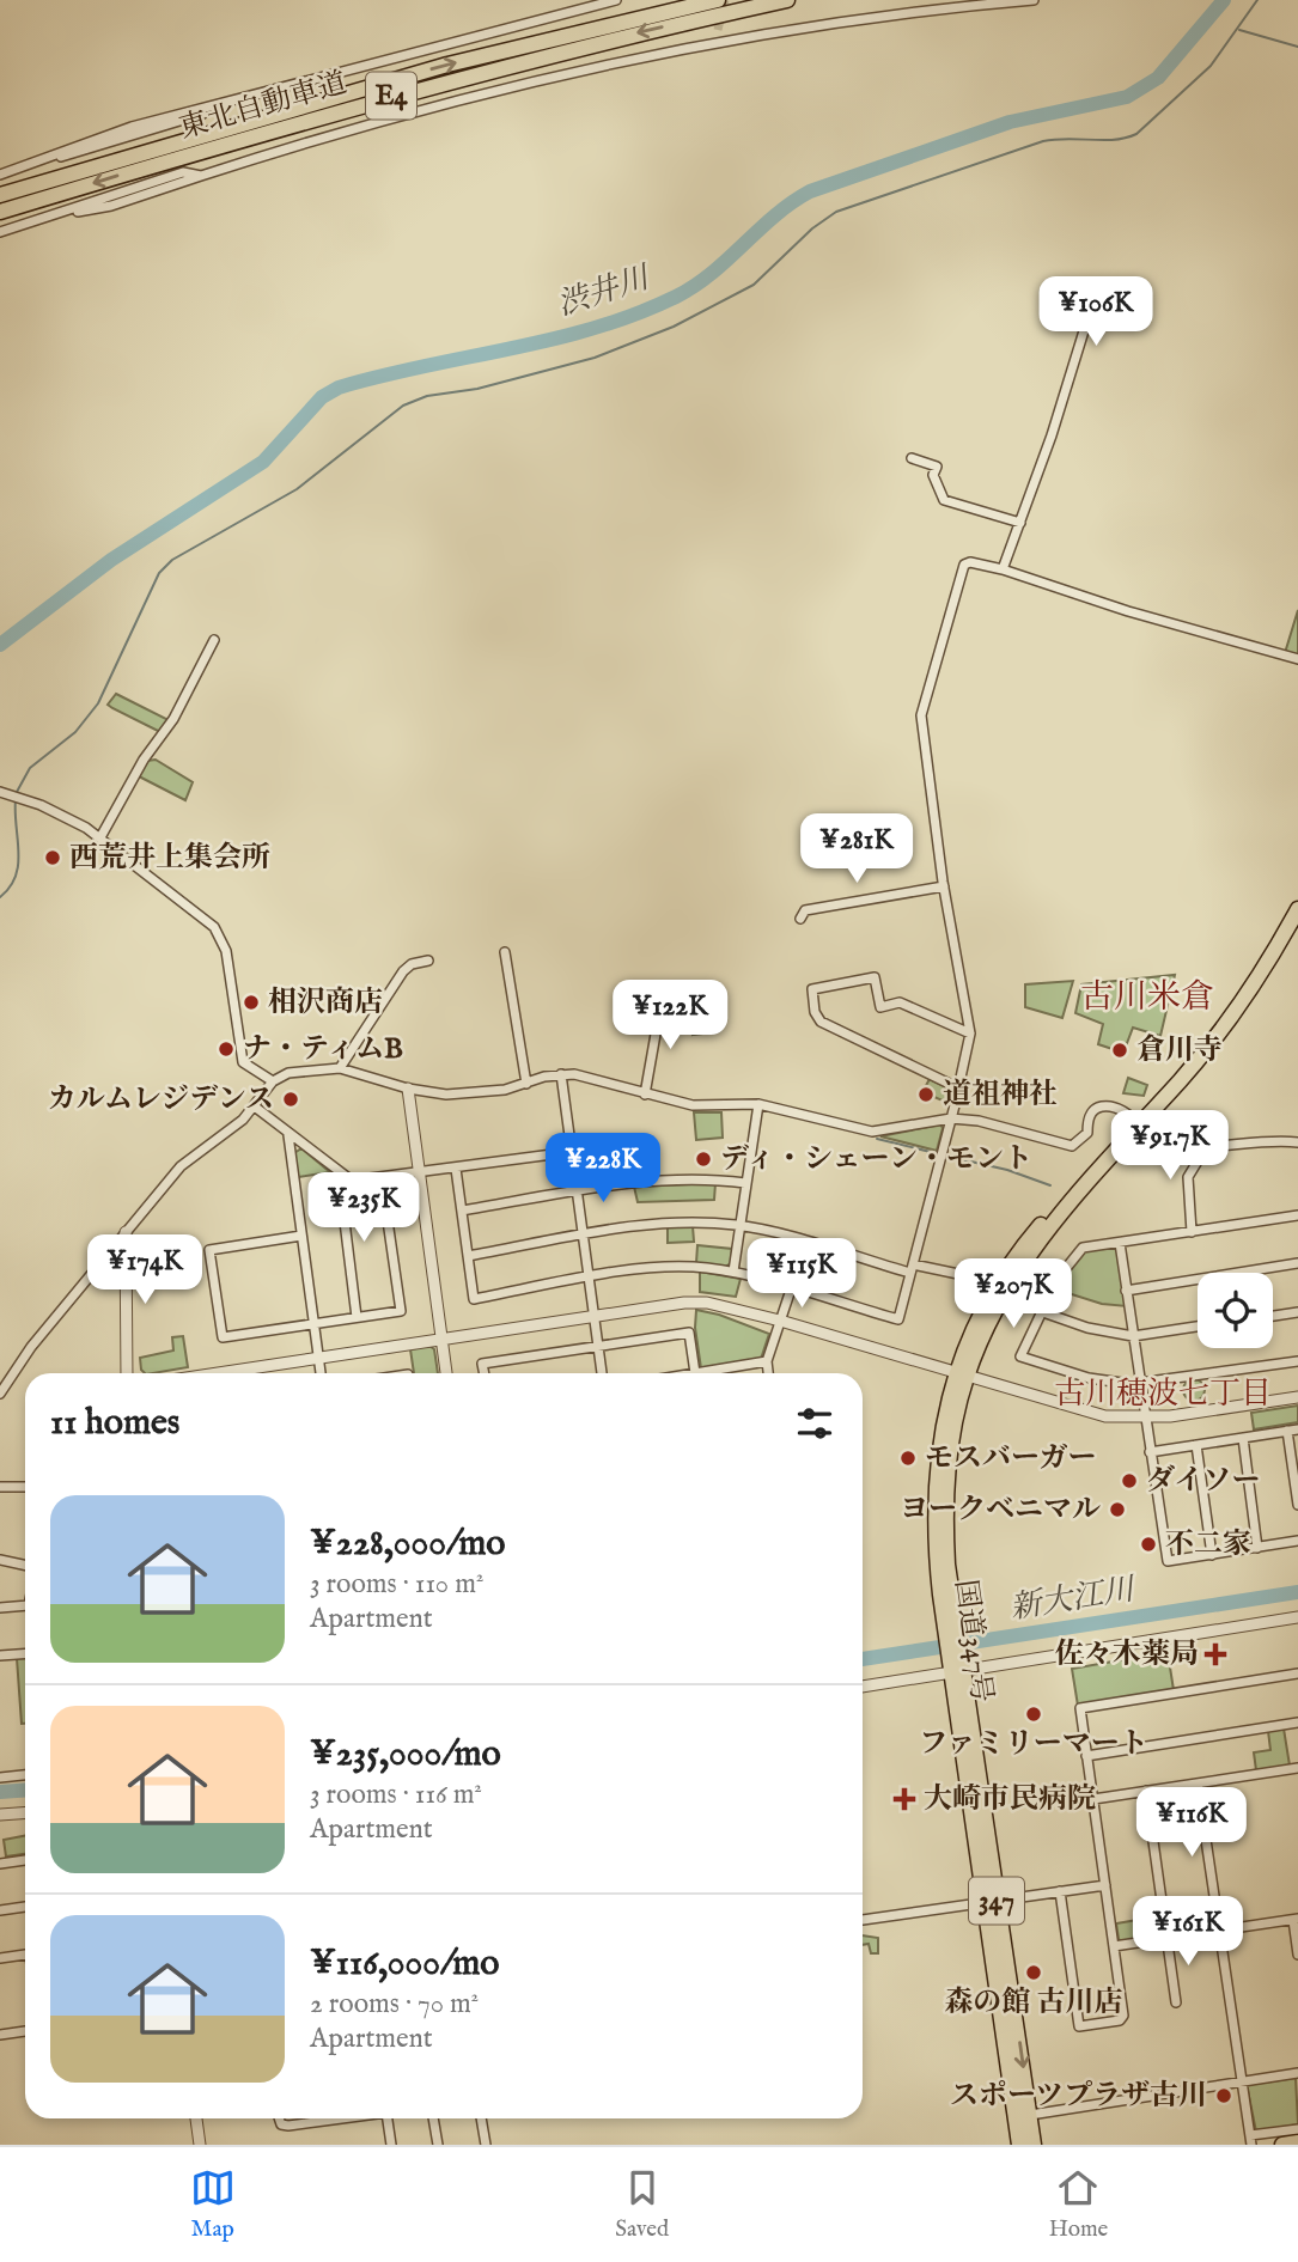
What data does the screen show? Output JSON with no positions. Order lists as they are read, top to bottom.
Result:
{
  "streets": {
    "highway": [
      "E4",
      "東北自動車道",
      "国道347号",
      "347"
    ]
  },
  "districts": ["古川米倉", "古川穂波七丁目"],
  "water": ["渋井川", "新大江川"],
  "places": {
    "other": [
      "西荒井上集会所",
      "相沢商店",
      "ナ・ティムB",
      "倉川寺",
      "道祖神社",
      "カルムレジデンス",
      "ディ・シェーン・モント",
      "モスバーガー",
      "ダイソー",
      "ヨークベニマル",
      "不二家",
      "ファミリーマート",
      "森の館 古川店",
      "スポーツプラザ古川"
    ],
    "health": ["佐々木薬局", "大崎市民病院"]
  },
  "page": {
    "price": [
      "¥106K",
      "¥281K",
      "¥122K",
      "¥91.7K",
      "¥228K",
      "¥235K",
      "¥174K",
      "¥115K",
      "¥207K",
      "¥116K",
      "¥161K"
    ],
    "heading": "11 homes",
    "list": [
      {
        "name": "¥228,000/mo",
        "note": "3 rooms · 110 m² · Apartment"
      },
      {
        "name": "¥235,000/mo",
        "note": "3 rooms · 116 m² · Apartment"
      },
      {
        "name": "¥116,000/mo",
        "note": "2 rooms · 70 m² · Apartment"
      }
    ],
    "tabs": ["Map", "Saved", "Home"]
  }
}
